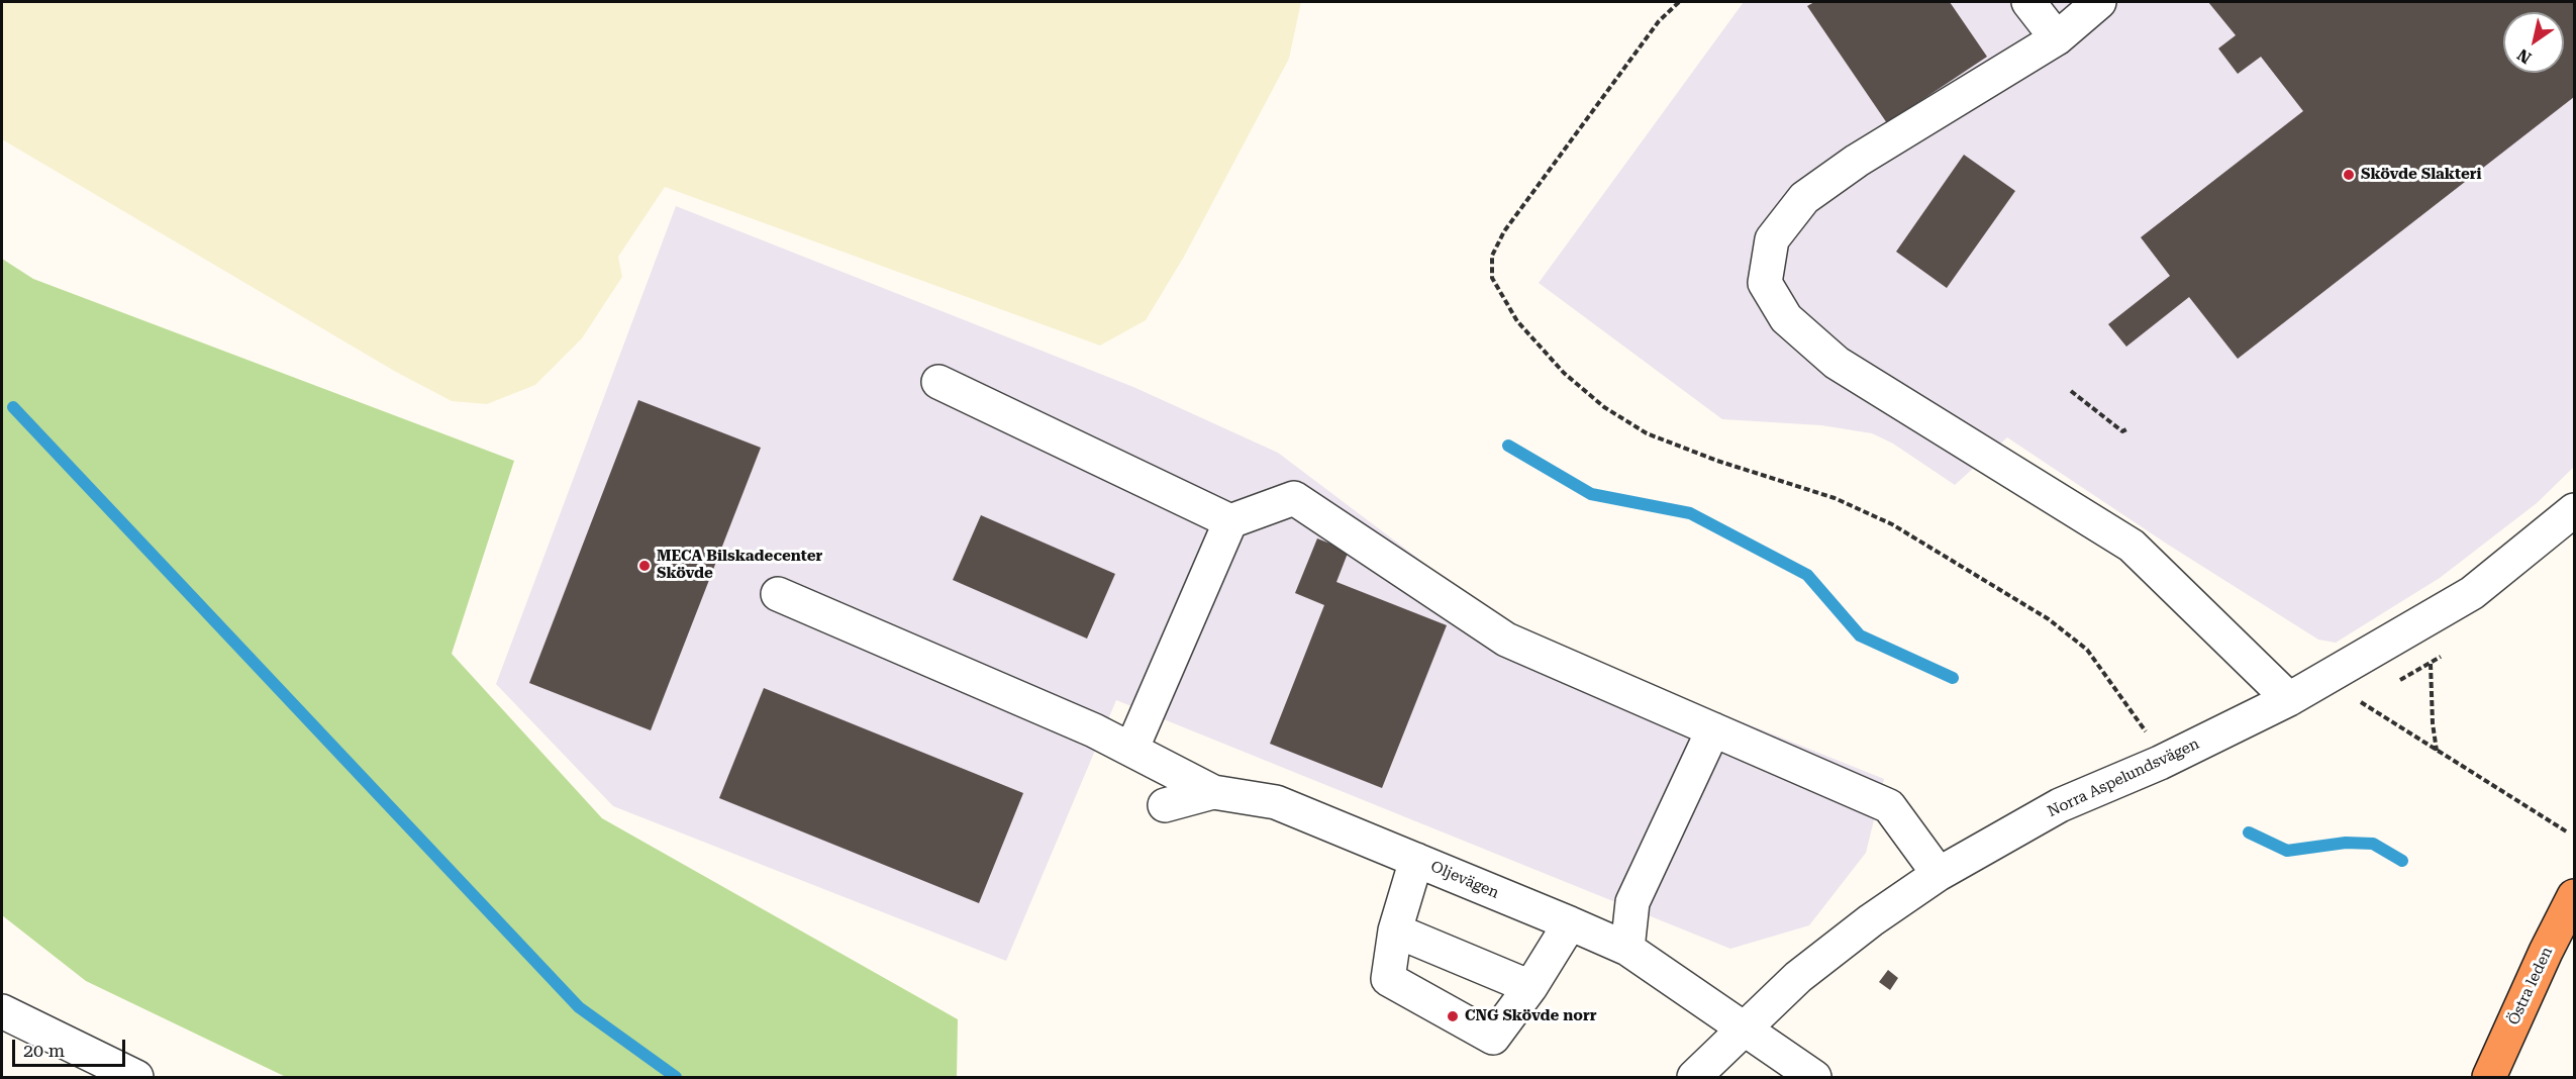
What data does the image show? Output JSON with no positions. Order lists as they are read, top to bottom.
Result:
{
  "streets": {
    "highway": ["Östra leden"],
    "street": ["Norra Aspelundsvägen", "Oljevägen"]
  },
  "crossings": [
    ["Norra Aspelundsvägen", "Oljevägen"]
  ],
  "places": ["Skövde Slakteri", "MECA Bilskadecenter Skövde", "CNG Skövde norr"],
  "scale_bar": "20 m",
  "north": "bottom left"
}
